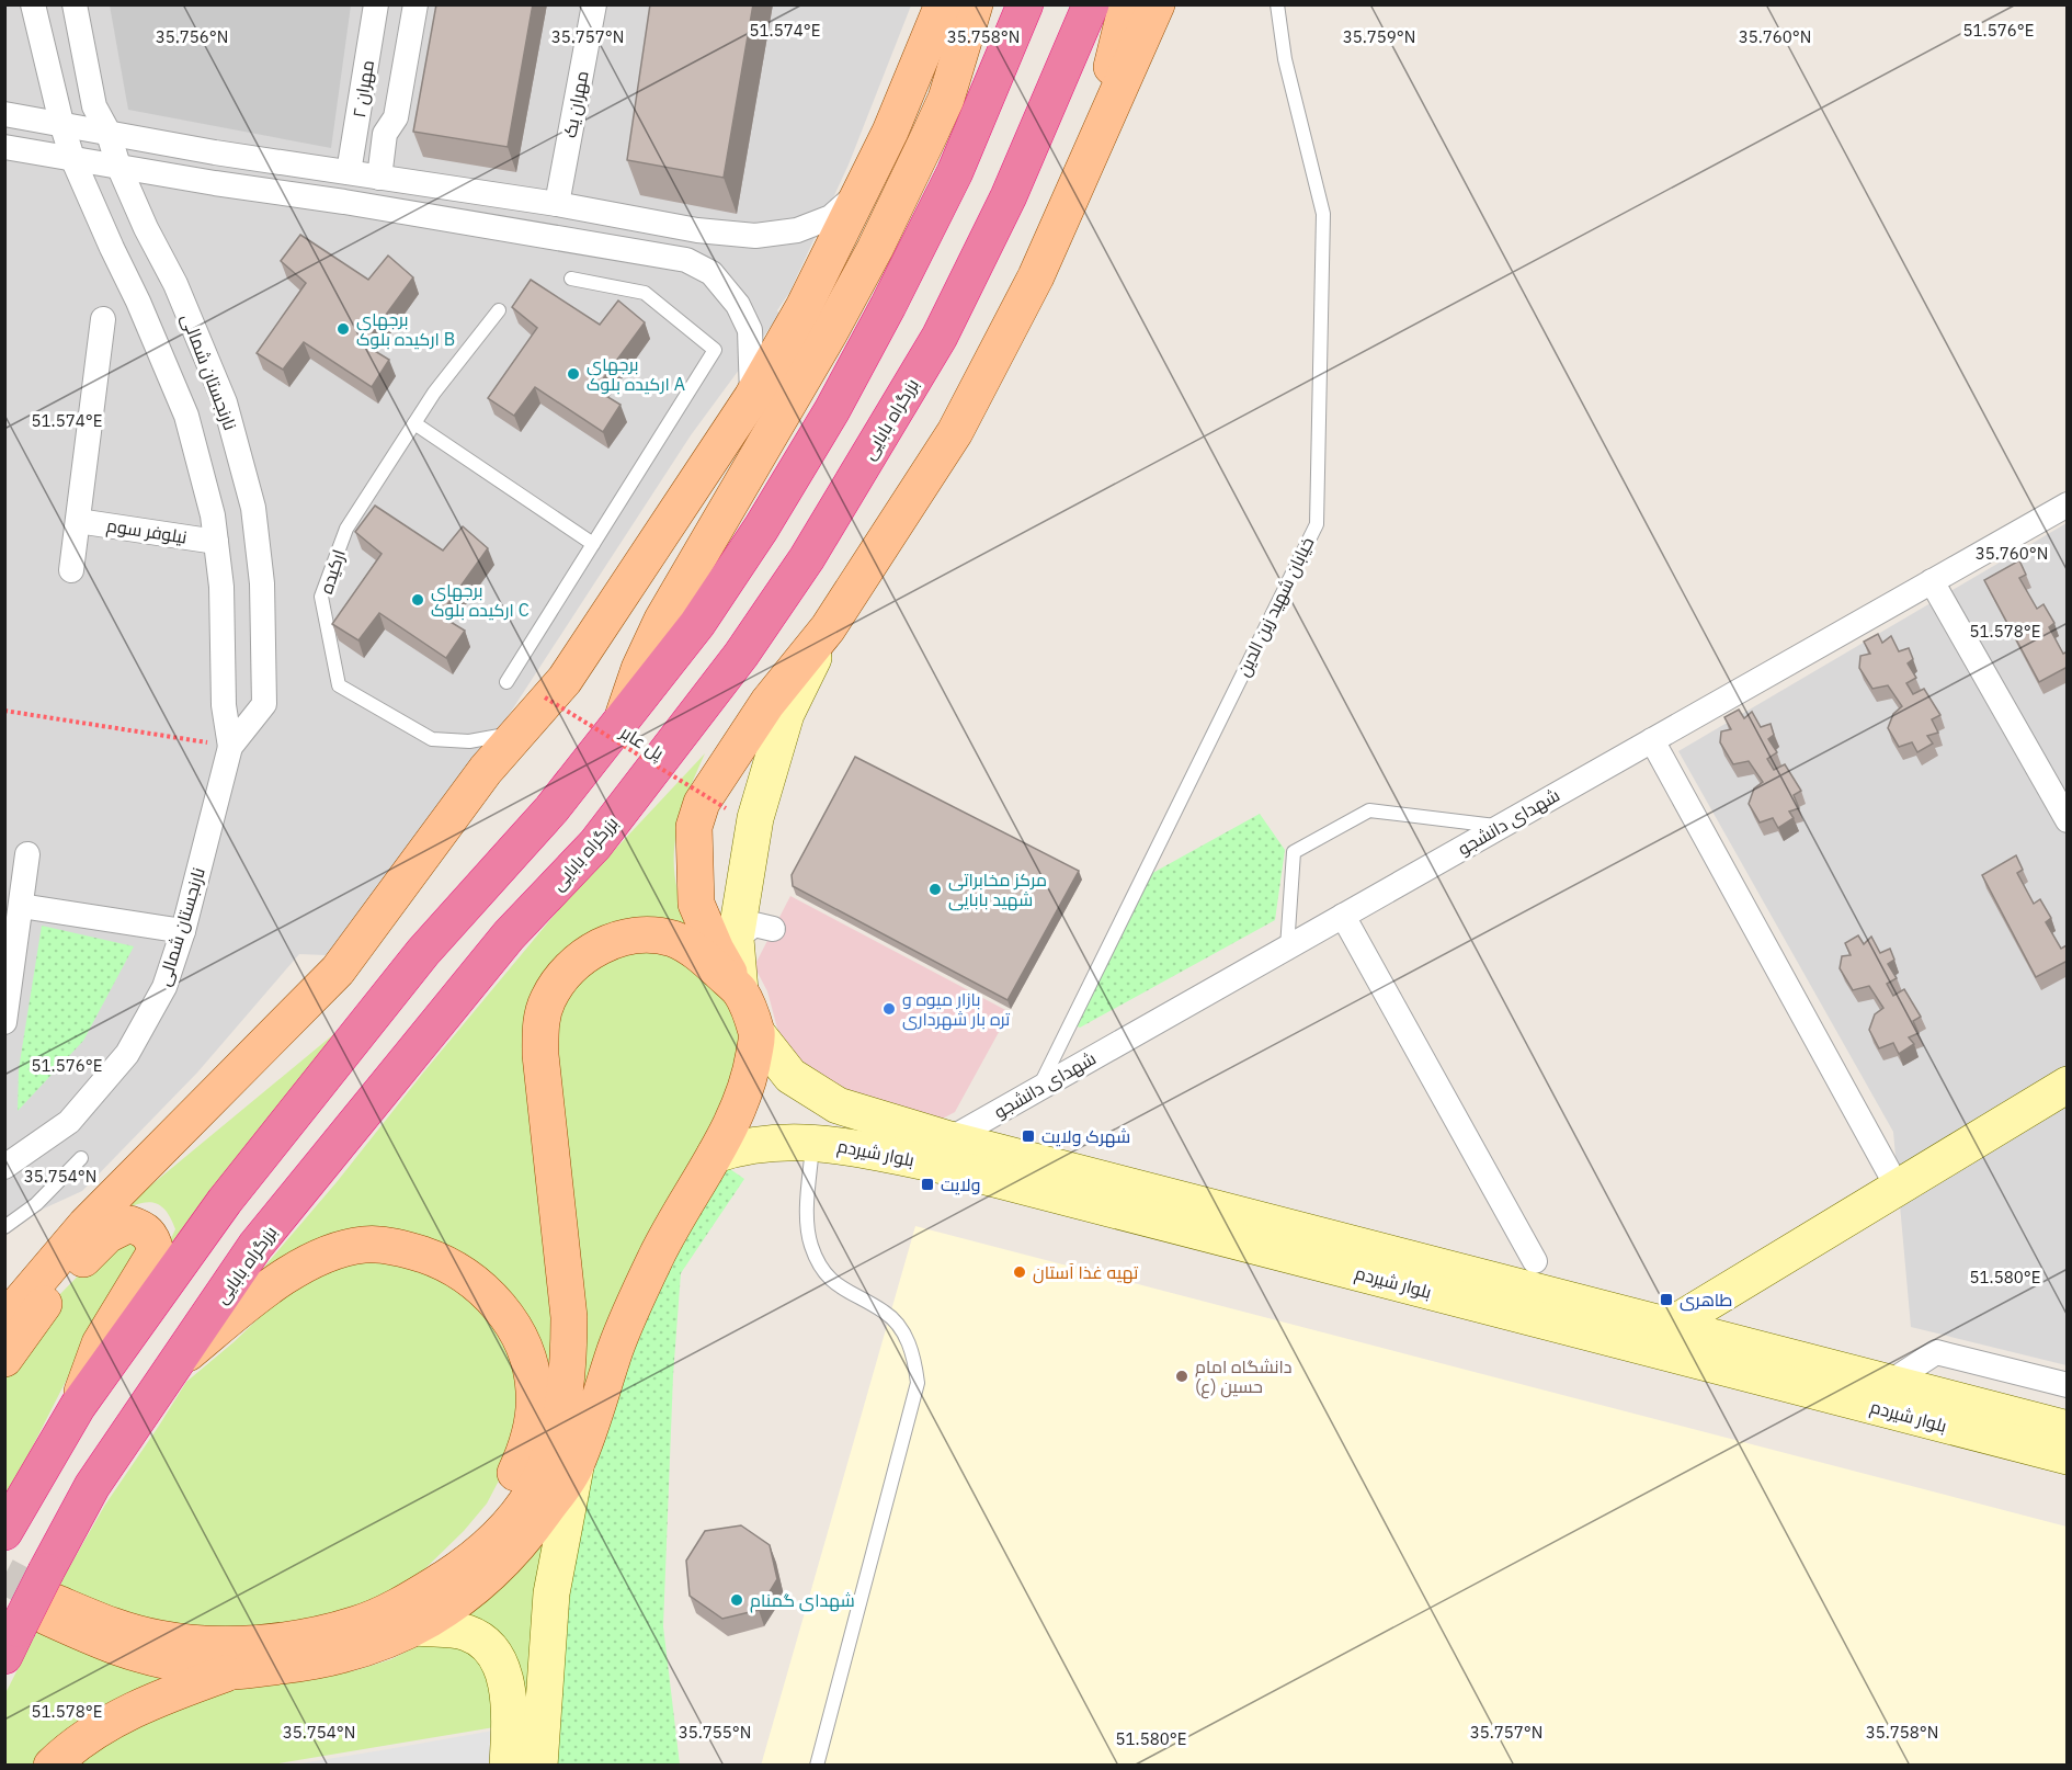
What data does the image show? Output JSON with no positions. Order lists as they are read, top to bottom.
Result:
{
  "streets": {
    "highway": ["بزرگراه بابایی"],
    "main road": ["بلوار شیردم"],
    "street": [
      "مهران ۲",
      "مهران یک",
      "نارنجستان شمالی",
      "نیلوفر سوم",
      "شهدای دانشجو"
    ],
    "lane": ["ارکیده", "خیابان شهید زین الدین"],
    "path": ["پل عابر"]
  },
  "crossings": [
    ["نارنجستان شمالی", "نیلوفر سوم"],
    ["خیابان شهید زین الدین", "شهدای دانشجو"],
    ["شهدای دانشجو", "بلوار شیردم"]
  ],
  "places": {
    "other": [
      "برجهای ارکیده بلوک B",
      "برجهای ارکیده بلوک A",
      "برجهای ارکیده بلوک C",
      "مرکز مخابراتی شهید بابایی",
      "بازار میوه و تره بار شهرداری",
      "تهیه غذا آستان",
      "دانشگاه امام حسین (ع)",
      "شهدای گمنام"
    ],
    "transit": ["شهرک ولایت", "ولایت", "طاهری"]
  },
  "coordinates": [
    "51.574°E",
    "51.576°E",
    "35.756°N",
    "35.757°N",
    "35.758°N",
    "35.759°N",
    "35.760°N",
    "51.578°E",
    "35.754°N",
    "51.580°E",
    "35.755°N"
  ]
}
